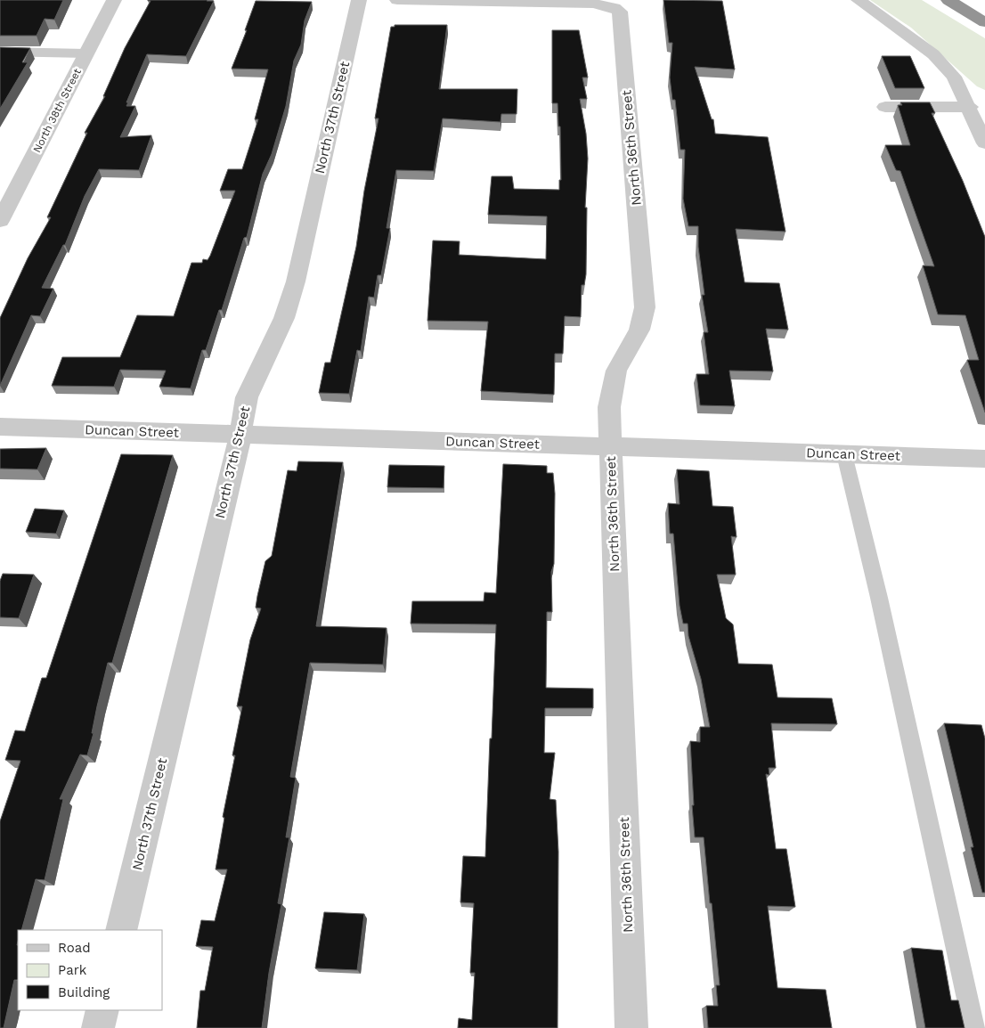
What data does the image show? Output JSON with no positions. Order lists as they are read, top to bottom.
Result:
{
  "streets": {
    "street": [
      "North 38th Street",
      "North 37th Street",
      "North 36th Street",
      "Duncan Street"
    ]
  },
  "crossings": [
    ["North 37th Street", "Duncan Street"],
    ["North 36th Street", "Duncan Street"]
  ],
  "legend": ["Road", "Park", "Building"]
}
